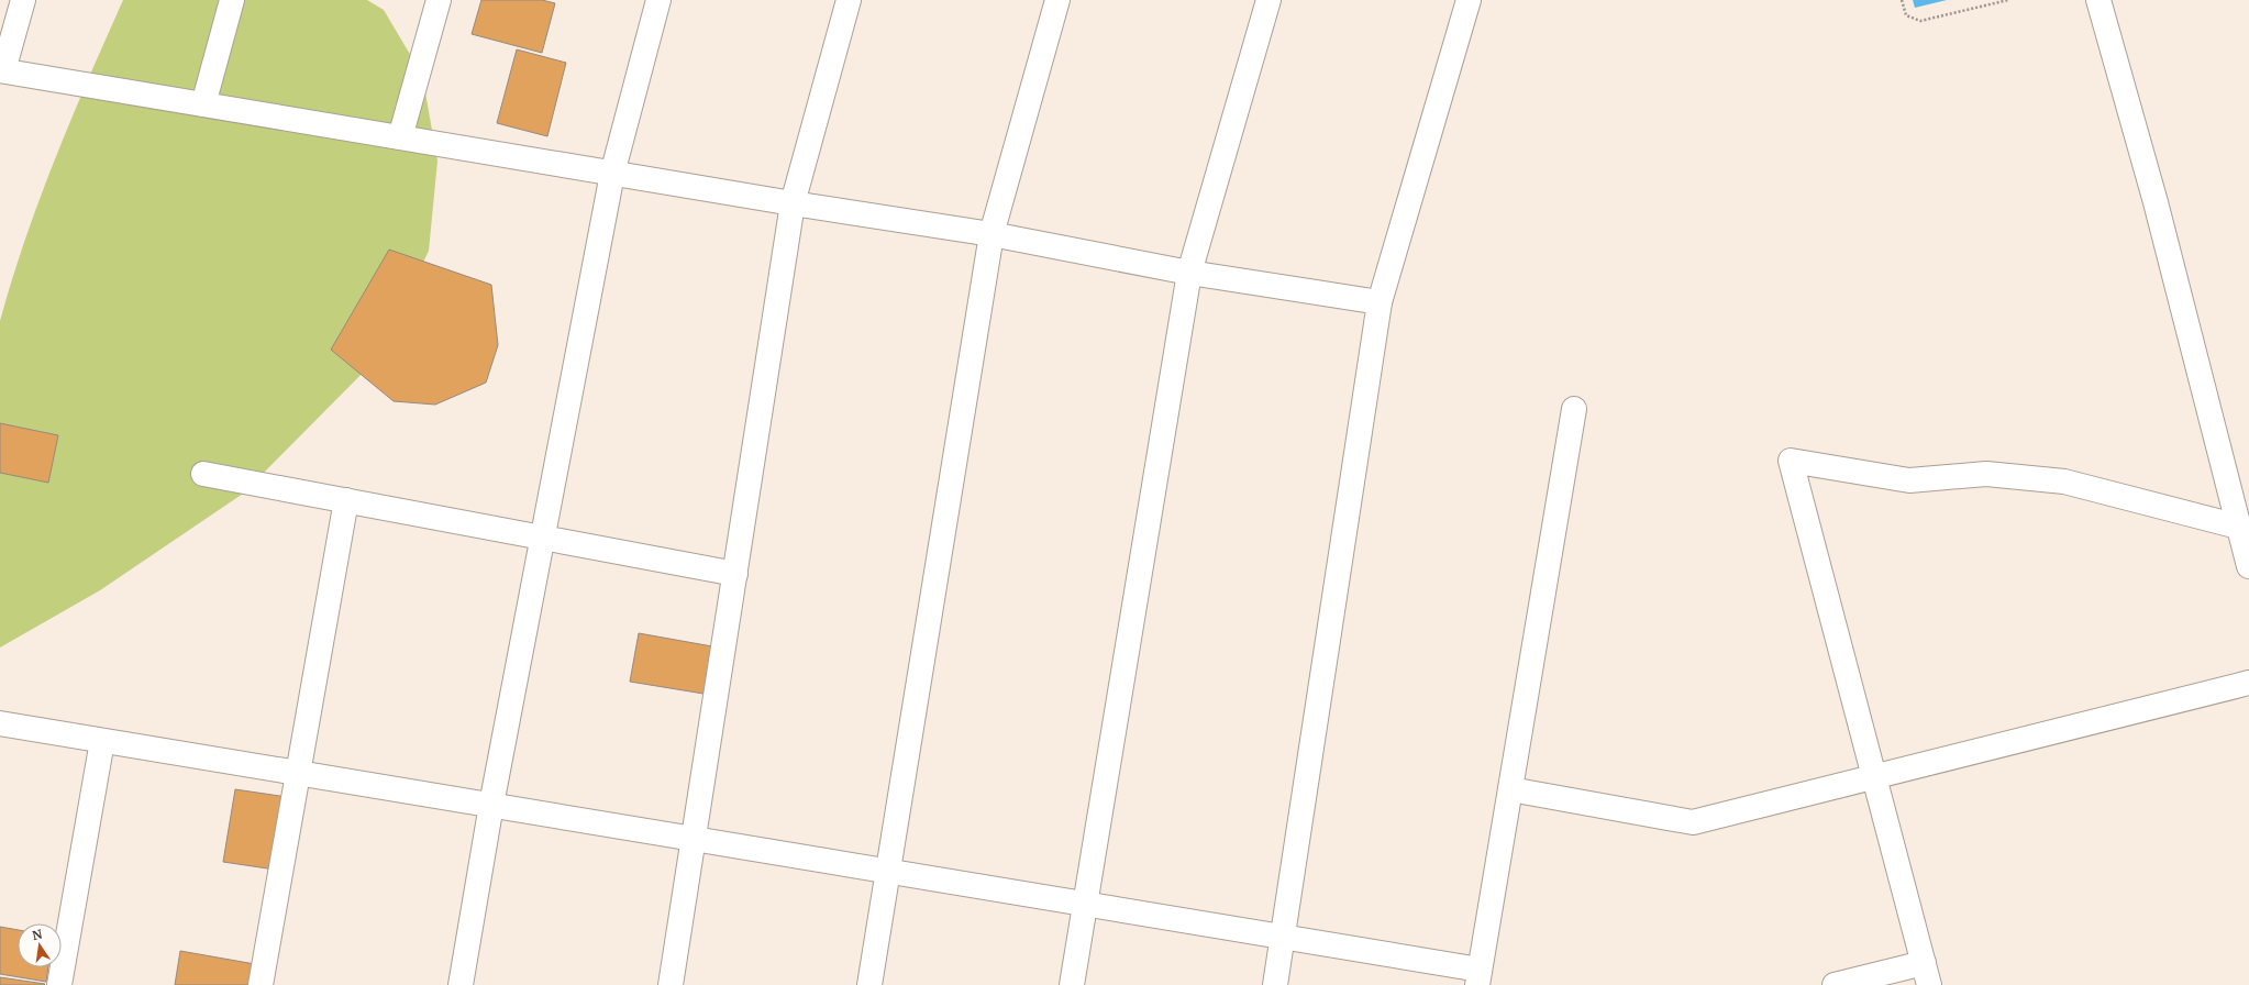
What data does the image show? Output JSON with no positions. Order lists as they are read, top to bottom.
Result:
{
  "north": "top"
}
